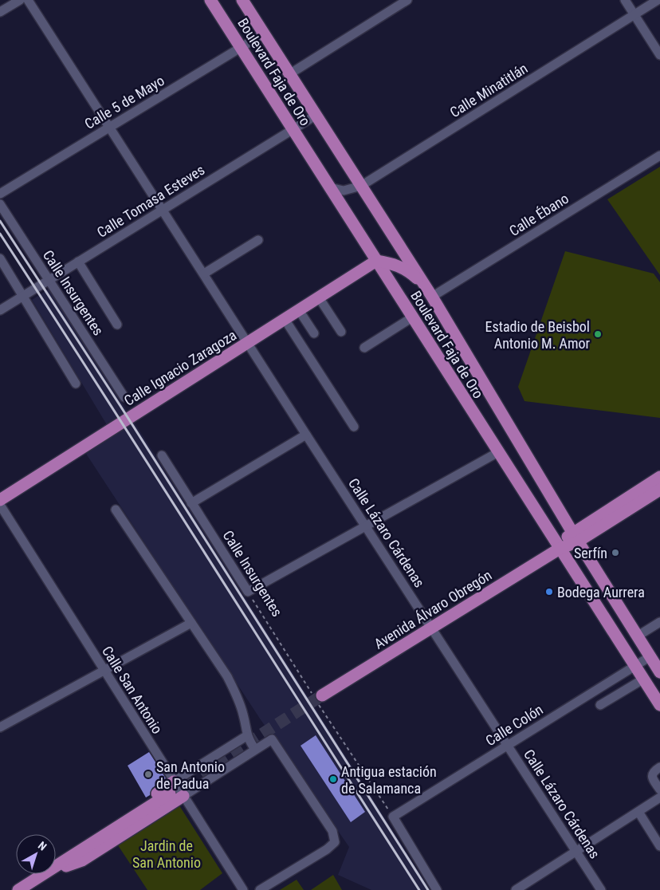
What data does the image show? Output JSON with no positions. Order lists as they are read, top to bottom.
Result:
{
  "streets": {
    "main road": ["Boulevard Faja de Oro", "Calle Ignacio Zaragoza", "Avenida Álvaro Obregón"],
    "street": [
      "Calle Minatitlán",
      "Calle 5 de Mayo",
      "Calle Tomasa Esteves",
      "Calle Ébano",
      "Calle Insurgentes",
      "Calle Lázaro Cárdenas",
      "Calle San Antonio",
      "Calle Colón"
    ]
  },
  "crossings": [
    ["Boulevard Faja de Oro", "Calle Minatitlán"],
    ["Boulevard Faja de Oro", "Calle 5 de Mayo"],
    ["Boulevard Faja de Oro", "Calle Tomasa Esteves"],
    ["Boulevard Faja de Oro", "Calle Ébano"],
    ["Boulevard Faja de Oro", "Calle Ignacio Zaragoza"],
    ["Boulevard Faja de Oro", "Avenida Álvaro Obregón"],
    ["Boulevard Faja de Oro", "Calle Colón"],
    ["Calle 5 de Mayo", "Calle Lázaro Cárdenas"],
    ["Calle Tomasa Esteves", "Calle Insurgentes"],
    ["Calle Tomasa Esteves", "Calle Lázaro Cárdenas"],
    ["Calle Insurgentes", "Avenida Álvaro Obregón"],
    ["Calle Insurgentes", "Calle Colón"],
    ["Calle Ignacio Zaragoza", "Calle Lázaro Cárdenas"],
    ["Calle Lázaro Cárdenas", "Avenida Álvaro Obregón"],
    ["Calle Lázaro Cárdenas", "Calle Colón"]
  ],
  "parks": ["Jardin de San Antonio"],
  "places": [
    "Estadio de Beisbol Antonio M. Amor",
    "Serfín",
    "Bodega Aurrera",
    "San Antonio de Padua",
    "Antigua estación de Salamanca"
  ],
  "north": "top right"
}
